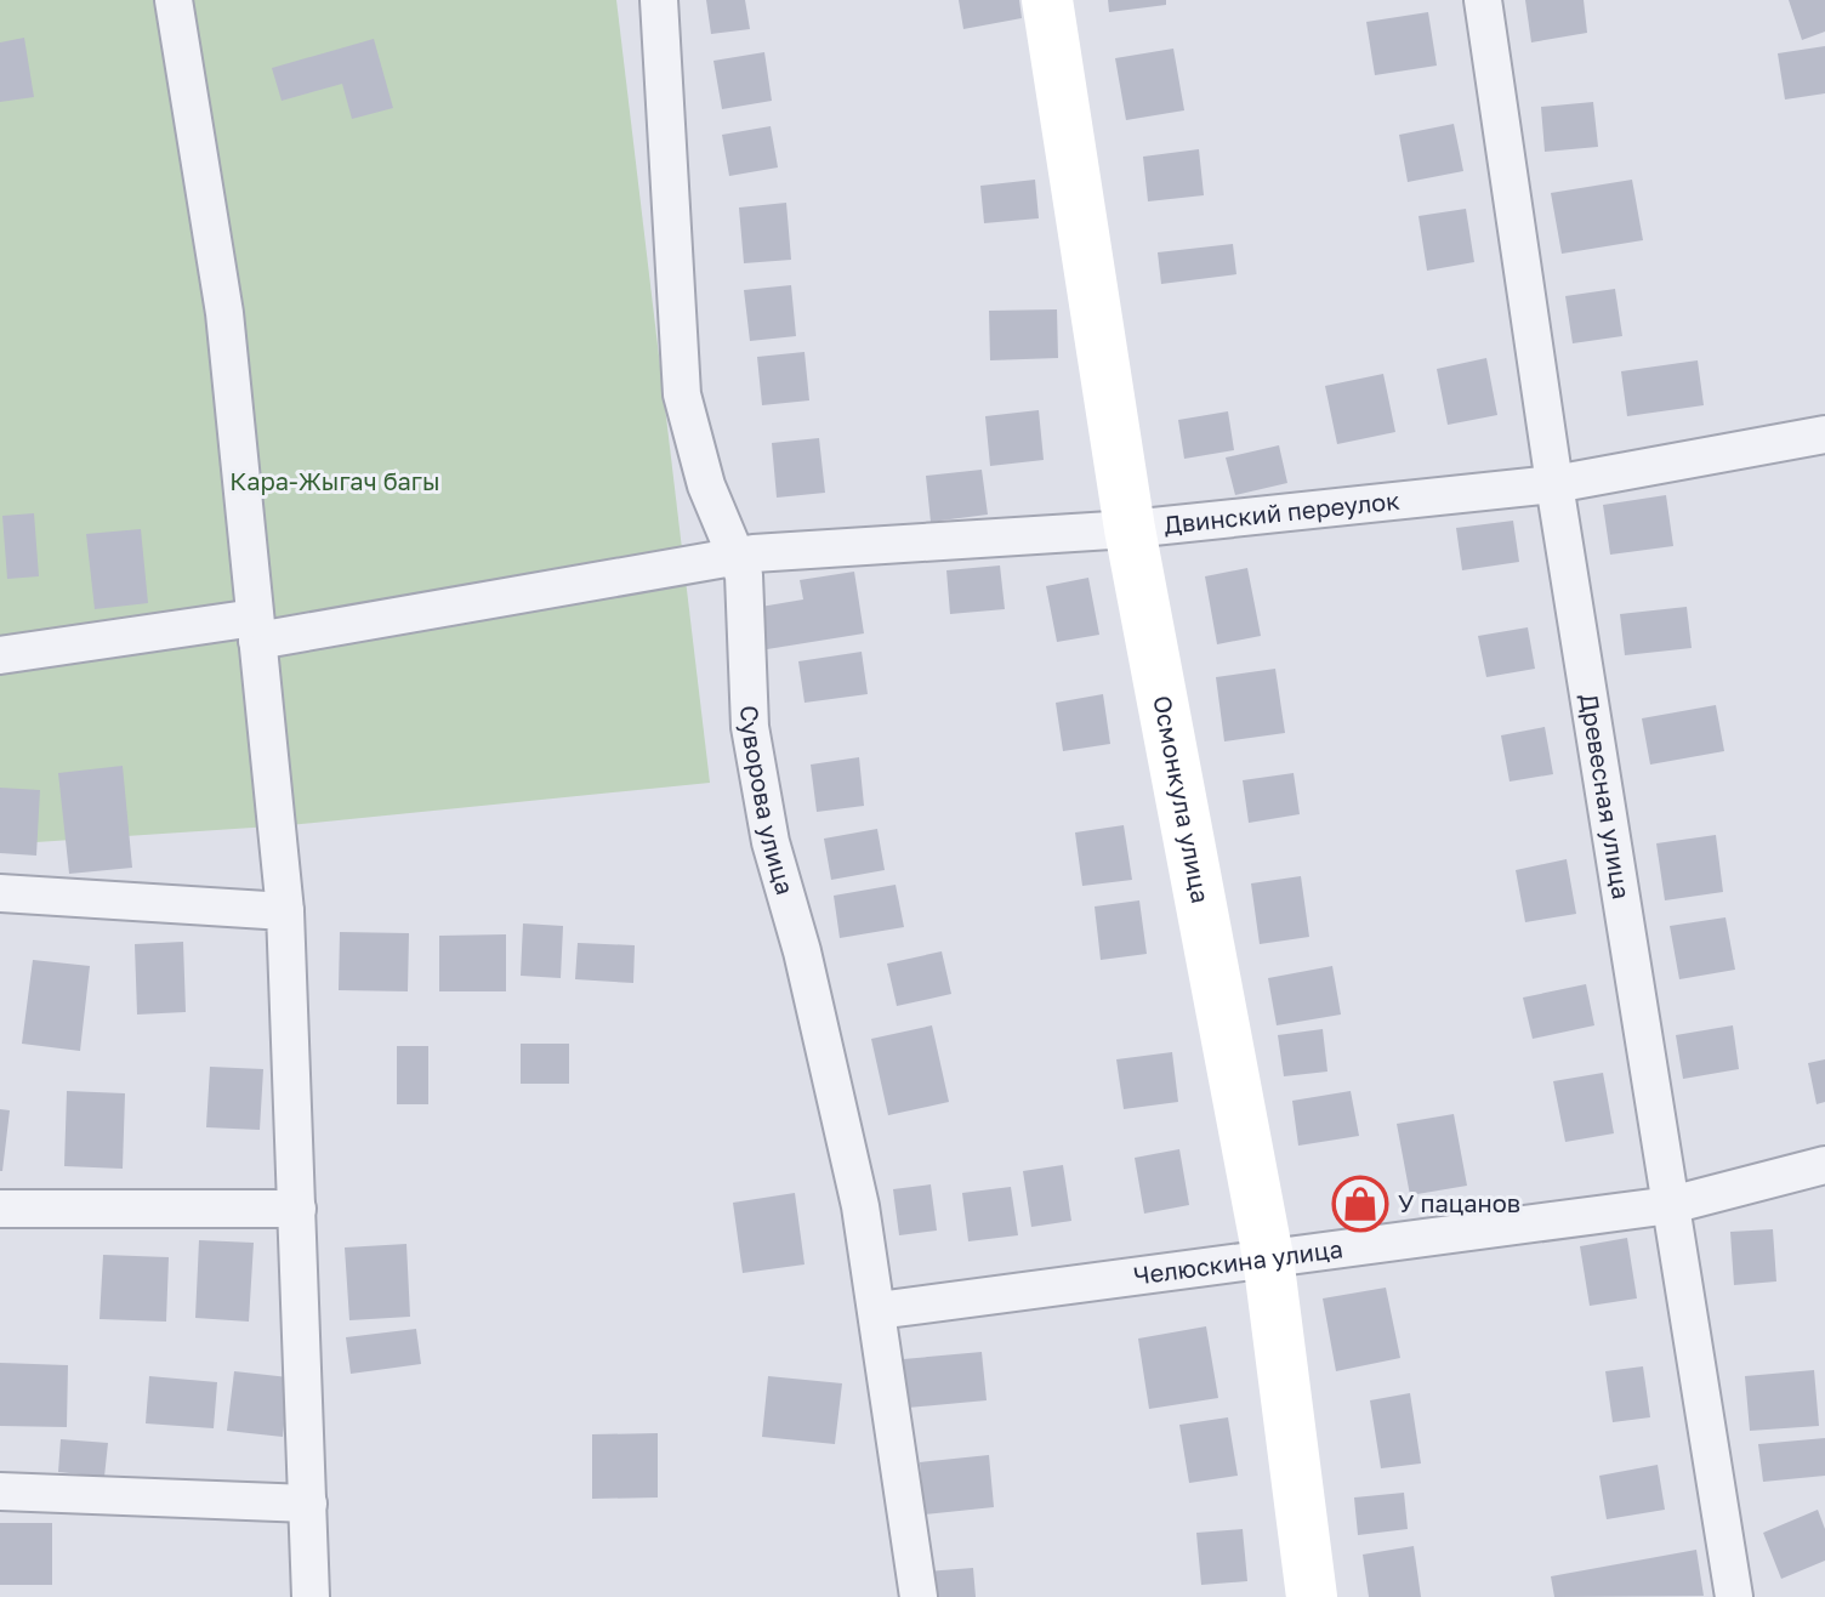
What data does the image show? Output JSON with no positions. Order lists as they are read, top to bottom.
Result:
{
  "streets": {
    "street": [
      "Двинский переулок",
      "Древесная улица",
      "Суворова улица",
      "Осмонкула улица",
      "Челюскина улица"
    ]
  },
  "crossings": [
    ["Двинский переулок", "Древесная улица"],
    ["Двинский переулок", "Суворова улица"],
    ["Двинский переулок", "Осмонкула улица"],
    ["Древесная улица", "Челюскина улица"],
    ["Суворова улица", "Челюскина улица"],
    ["Осмонкула улица", "Челюскина улица"]
  ],
  "parks": ["Кара-Жыгач багы"],
  "places": {
    "shop": ["У пацанов"]
  }
}
